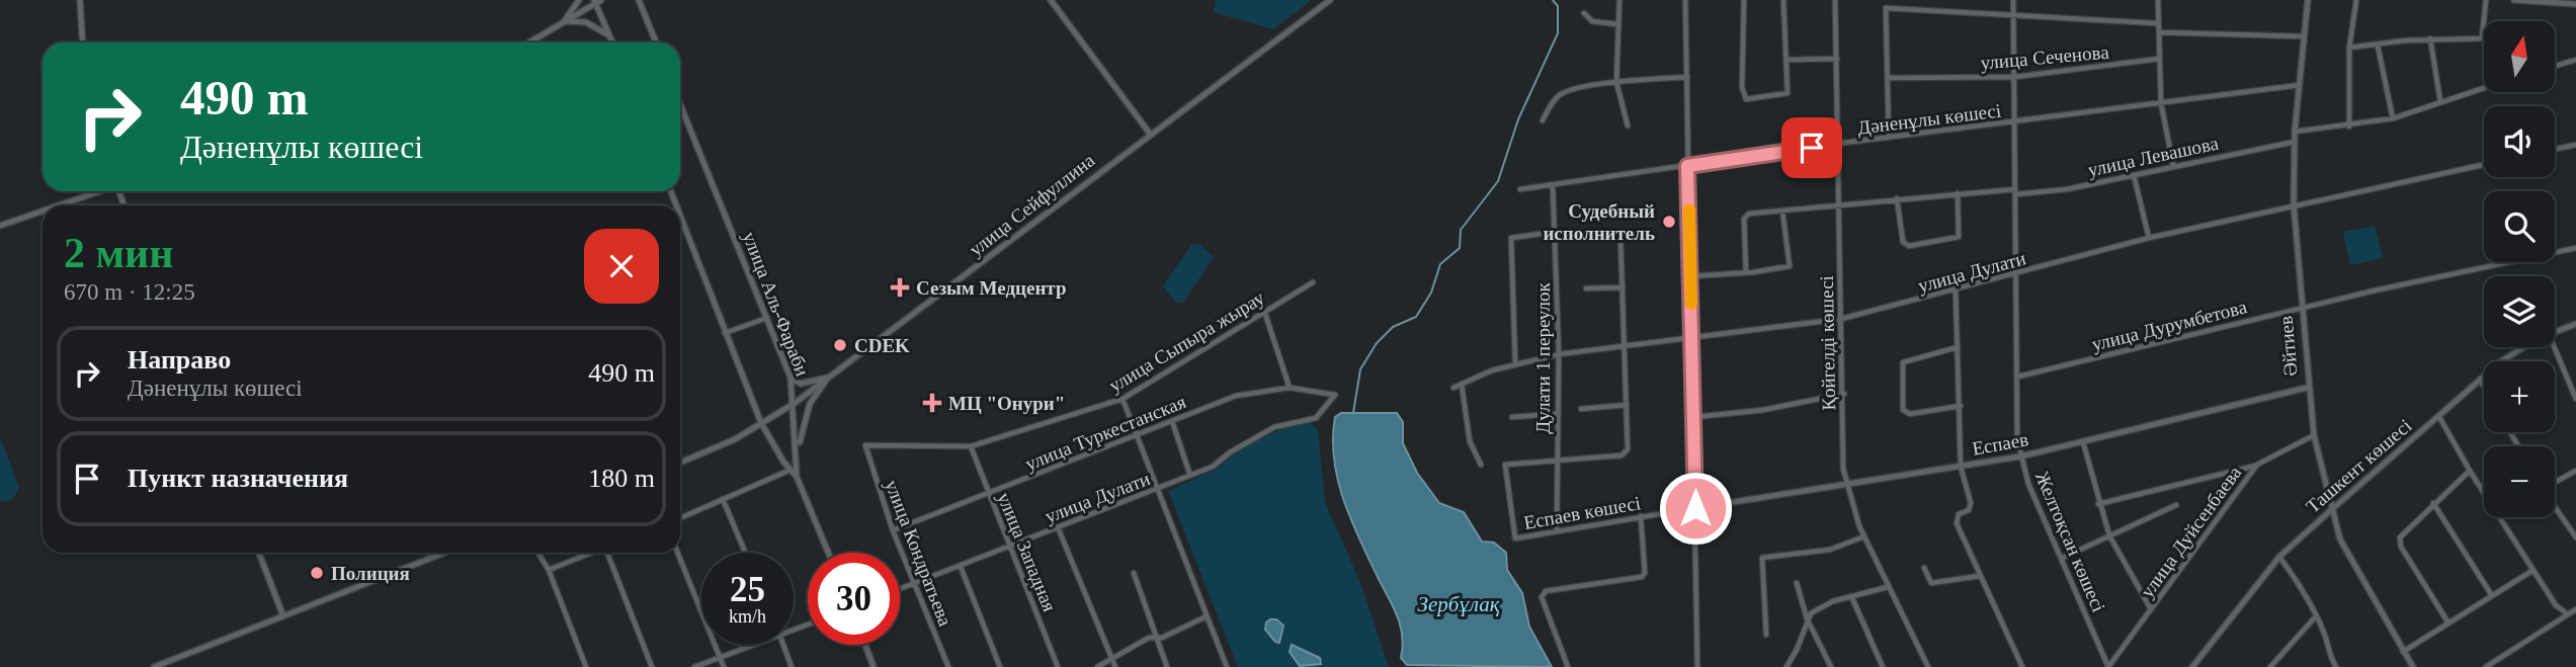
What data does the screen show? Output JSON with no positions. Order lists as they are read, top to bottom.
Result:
{
  "streets": {
    "street": [
      "улица Сеченова",
      "Дәненұлы көшесі",
      "улица Левашова",
      "улица Сейфуллина",
      "улица Дулати",
      "улица Аль-Фараби",
      "улица Дурумбетова",
      "улица Сыпыра жырау",
      "Қойгелді көшесі",
      "Әйтиев",
      "Дулати 1 переулок",
      "улица Туркестанская",
      "Еспаев",
      "Ташкент көшесі",
      "Еспаев көшесі",
      "улица Дуйсенбаева",
      "Желтоқсан көшесі",
      "улица Западная",
      "улица Кондратьева"
    ]
  },
  "crossings": [
    ["улица Сеченова", "Дәненұлы көшесі"],
    ["улица Сеченова", "Желтоқсан көшесі"],
    ["Дәненұлы көшесі", "Қойгелді көшесі"],
    ["Дәненұлы көшесі", "Әйтиев"],
    ["Дәненұлы көшесі", "Дулати 1 переулок"],
    ["Дәненұлы көшесі", "Желтоқсан көшесі"],
    ["улица Левашова", "Қойгелді көшесі"],
    ["улица Левашова", "Әйтиев"],
    ["улица Левашова", "Желтоқсан көшесі"],
    ["улица Сейфуллина", "улица Аль-Фараби"],
    ["улица Дулати", "Қойгелді көшесі"],
    ["улица Дулати", "Әйтиев"],
    ["улица Дулати", "Дулати 1 переулок"],
    ["улица Дулати", "улица Туркестанская"],
    ["улица Дулати", "Желтоқсан көшесі"],
    ["улица Дулати", "улица Западная"],
    ["улица Дулати", "улица Кондратьева"],
    ["улица Дурумбетова", "Әйтиев"],
    ["улица Дурумбетова", "Желтоқсан көшесі"],
    ["улица Сыпыра жырау", "улица Западная"],
    ["улица Сыпыра жырау", "улица Кондратьева"],
    ["Қойгелді көшесі", "Еспаев"],
    ["Әйтиев", "Еспаев"],
    ["Әйтиев", "Ташкент көшесі"],
    ["Әйтиев", "улица Дуйсенбаева"],
    ["Дулати 1 переулок", "Еспаев көшесі"],
    ["улица Туркестанская", "улица Западная"],
    ["улица Туркестанская", "улица Кондратьева"],
    ["Еспаев", "Еспаев көшесі"],
    ["Еспаев", "Желтоқсан көшесі"],
    ["улица Дуйсенбаева", "Желтоқсан көшесі"]
  ],
  "water": ["Зербұлақ"],
  "places": {
    "other": ["Судебный исполнитель", "CDEK", "Полиция"],
    "health": ["Сезым Медцентр", "МЦ \"Онури\""]
  },
  "north": "top",
  "page": {
    "map_buttons": ["+", "−"],
    "turn": ["490 m", "Дәненұлы көшесі"],
    "heading": ["2 мин", "670 m · 12:25"],
    "list": [
      {
        "name": "Направо",
        "note": "Дәненұлы көшесі",
        "value": "490 m"
      },
      {
        "name": "Пункт назначения",
        "value": "180 m"
      }
    ],
    "speed": "25 km/h",
    "limit": "30"
  }
}
